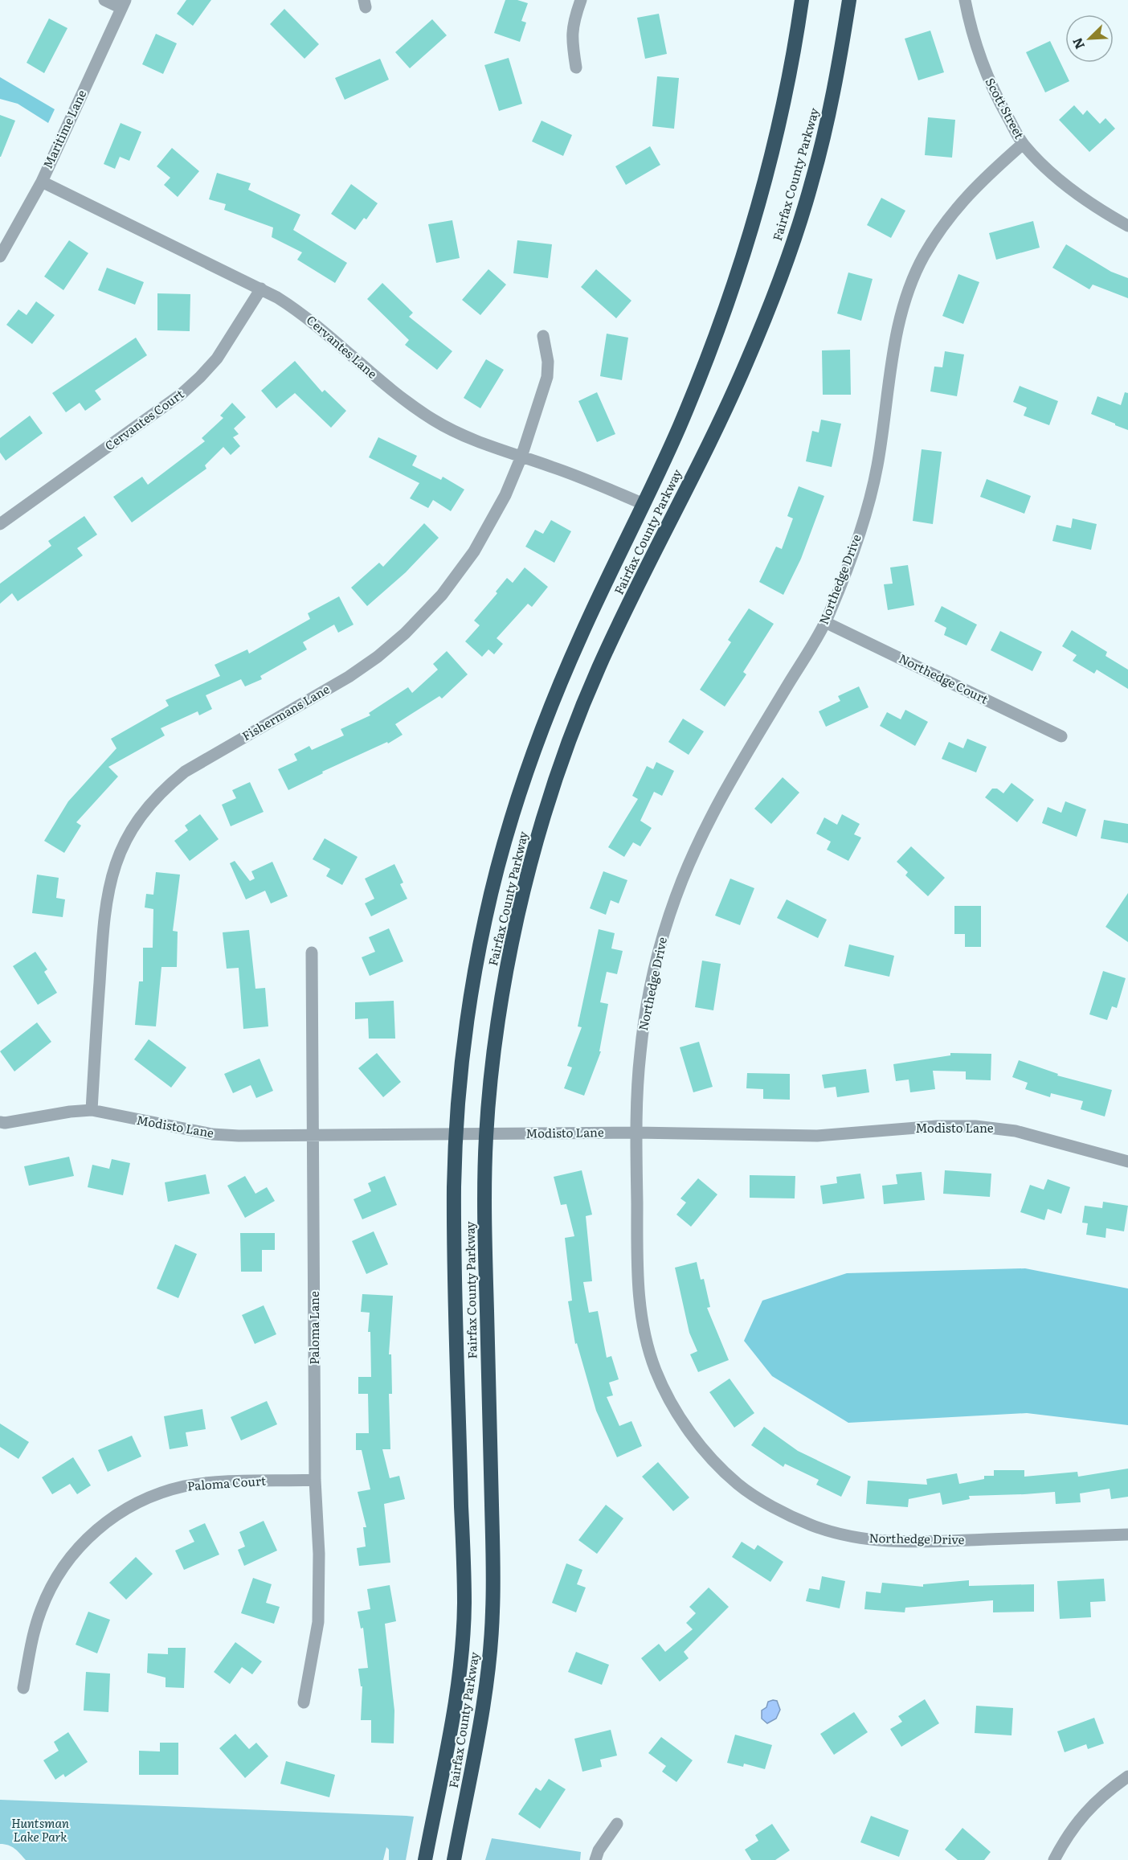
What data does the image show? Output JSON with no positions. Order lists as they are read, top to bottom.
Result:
{
  "streets": {
    "highway": ["Fairfax County Parkway"],
    "street": [
      "Scott Street",
      "Maritime Lane",
      "Cervantes Lane",
      "Cervantes Court",
      "Northedge Drive",
      "Northedge Court",
      "Fishermans Lane",
      "Modisto Lane",
      "Paloma Lane",
      "Paloma Court"
    ]
  },
  "crossings": [
    ["Scott Street", "Northedge Drive"],
    ["Maritime Lane", "Cervantes Lane"],
    ["Fairfax County Parkway", "Cervantes Lane"],
    ["Fairfax County Parkway", "Modisto Lane"],
    ["Cervantes Lane", "Cervantes Court"],
    ["Cervantes Lane", "Fishermans Lane"],
    ["Northedge Drive", "Northedge Court"],
    ["Northedge Drive", "Modisto Lane"],
    ["Fishermans Lane", "Modisto Lane"],
    ["Modisto Lane", "Paloma Lane"],
    ["Paloma Lane", "Paloma Court"]
  ],
  "parks": ["Huntsman Lake Park"],
  "north": "bottom left"
}
